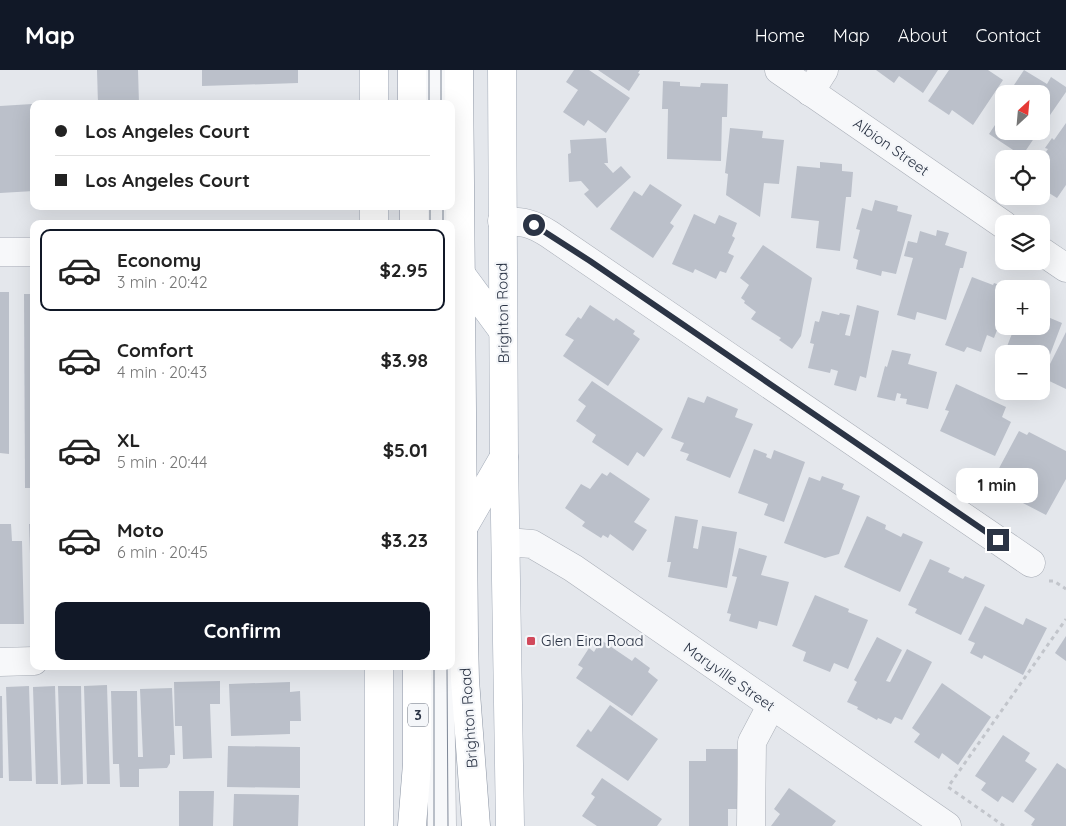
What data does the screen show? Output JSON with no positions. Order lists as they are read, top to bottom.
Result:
{
  "streets": {
    "main road": ["Brighton Road", "3"],
    "street": ["Albion Street", "Maryville Street"]
  },
  "crossings": [
    ["Brighton Road", "Maryville Street"]
  ],
  "places": {
    "transit": ["Glen Eira Road"]
  },
  "north": "top right",
  "page": {
    "header": "Map",
    "nav": [
      "Home",
      "Map",
      "About",
      "Contact"
    ],
    "map_buttons": ["+", "−"],
    "banner": ["Los Angeles Court", "Los Angeles Court"],
    "list": [
      {
        "name": "Economy",
        "note": "3 min · 20:42",
        "value": "$2.95"
      },
      {
        "name": "Comfort",
        "note": "4 min · 20:43",
        "value": "$3.98"
      },
      {
        "name": "XL",
        "note": "5 min · 20:44",
        "value": "$5.01"
      },
      {
        "name": "Moto",
        "note": "6 min · 20:45",
        "value": "$3.23"
      }
    ],
    "bubble": "1 min",
    "buttons": "Confirm"
  }
}
